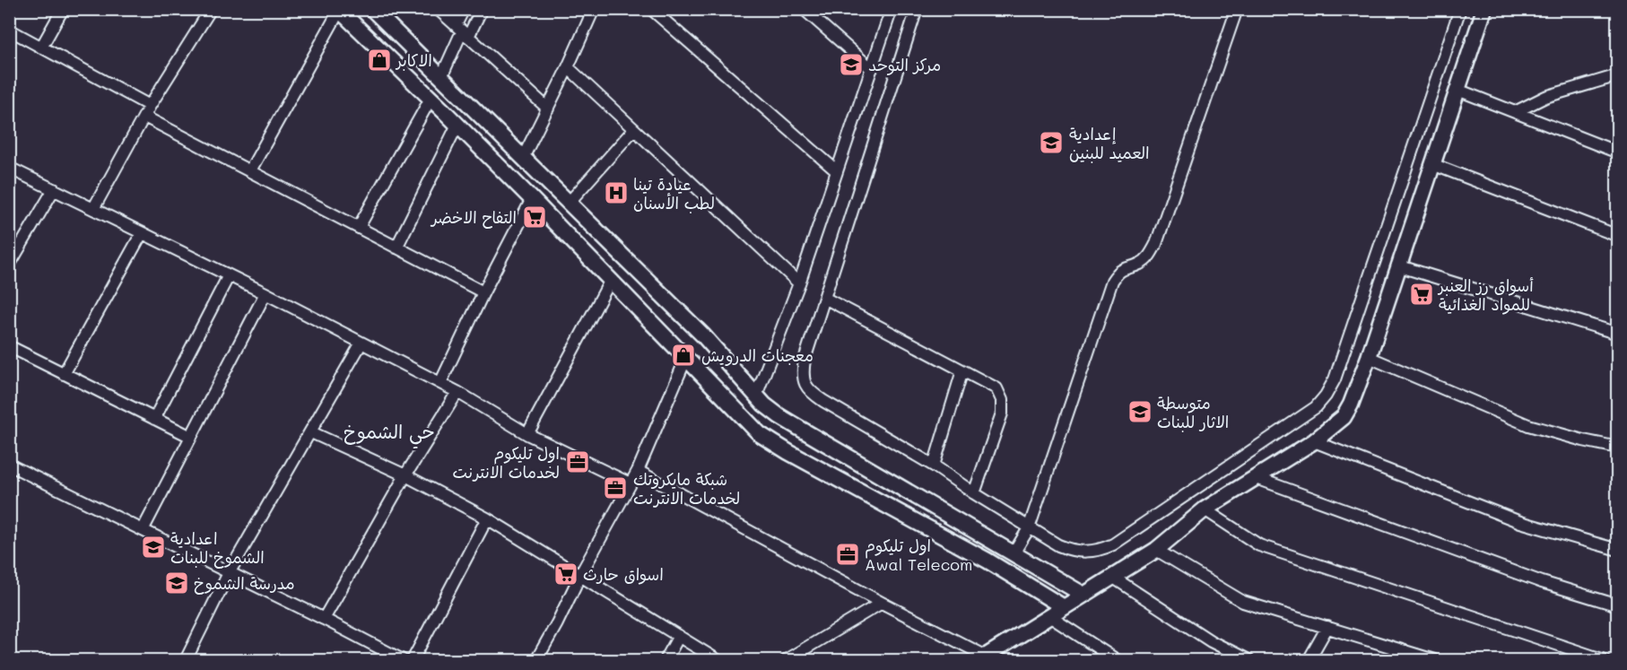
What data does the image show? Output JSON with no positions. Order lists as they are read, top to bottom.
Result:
{
  "districts": ["حي الشموخ"],
  "places": {
    "shop": ["الاكابر", "معجنات الدرويش"],
    "school or university": [
      "مركز التوحد",
      "إعدادية العميد للبنين",
      "متوسطة الاثار للبنات",
      "اعدادية الشموخ للبنات",
      "مدرسة الشموخ"
    ],
    "hospital": ["عيادة تينا لطب الأسنان"],
    "supermarket": ["التفاح الاخضر", "أسواق رز العنبر للمواد الغذائية", "اسواق حارث"],
    "office": ["اول تليكوم لخدمات الانترنت", "شبكة مايكروتك لخدمات الانترنت", "اول تليكوم Awal Telecom"]
  }
}
